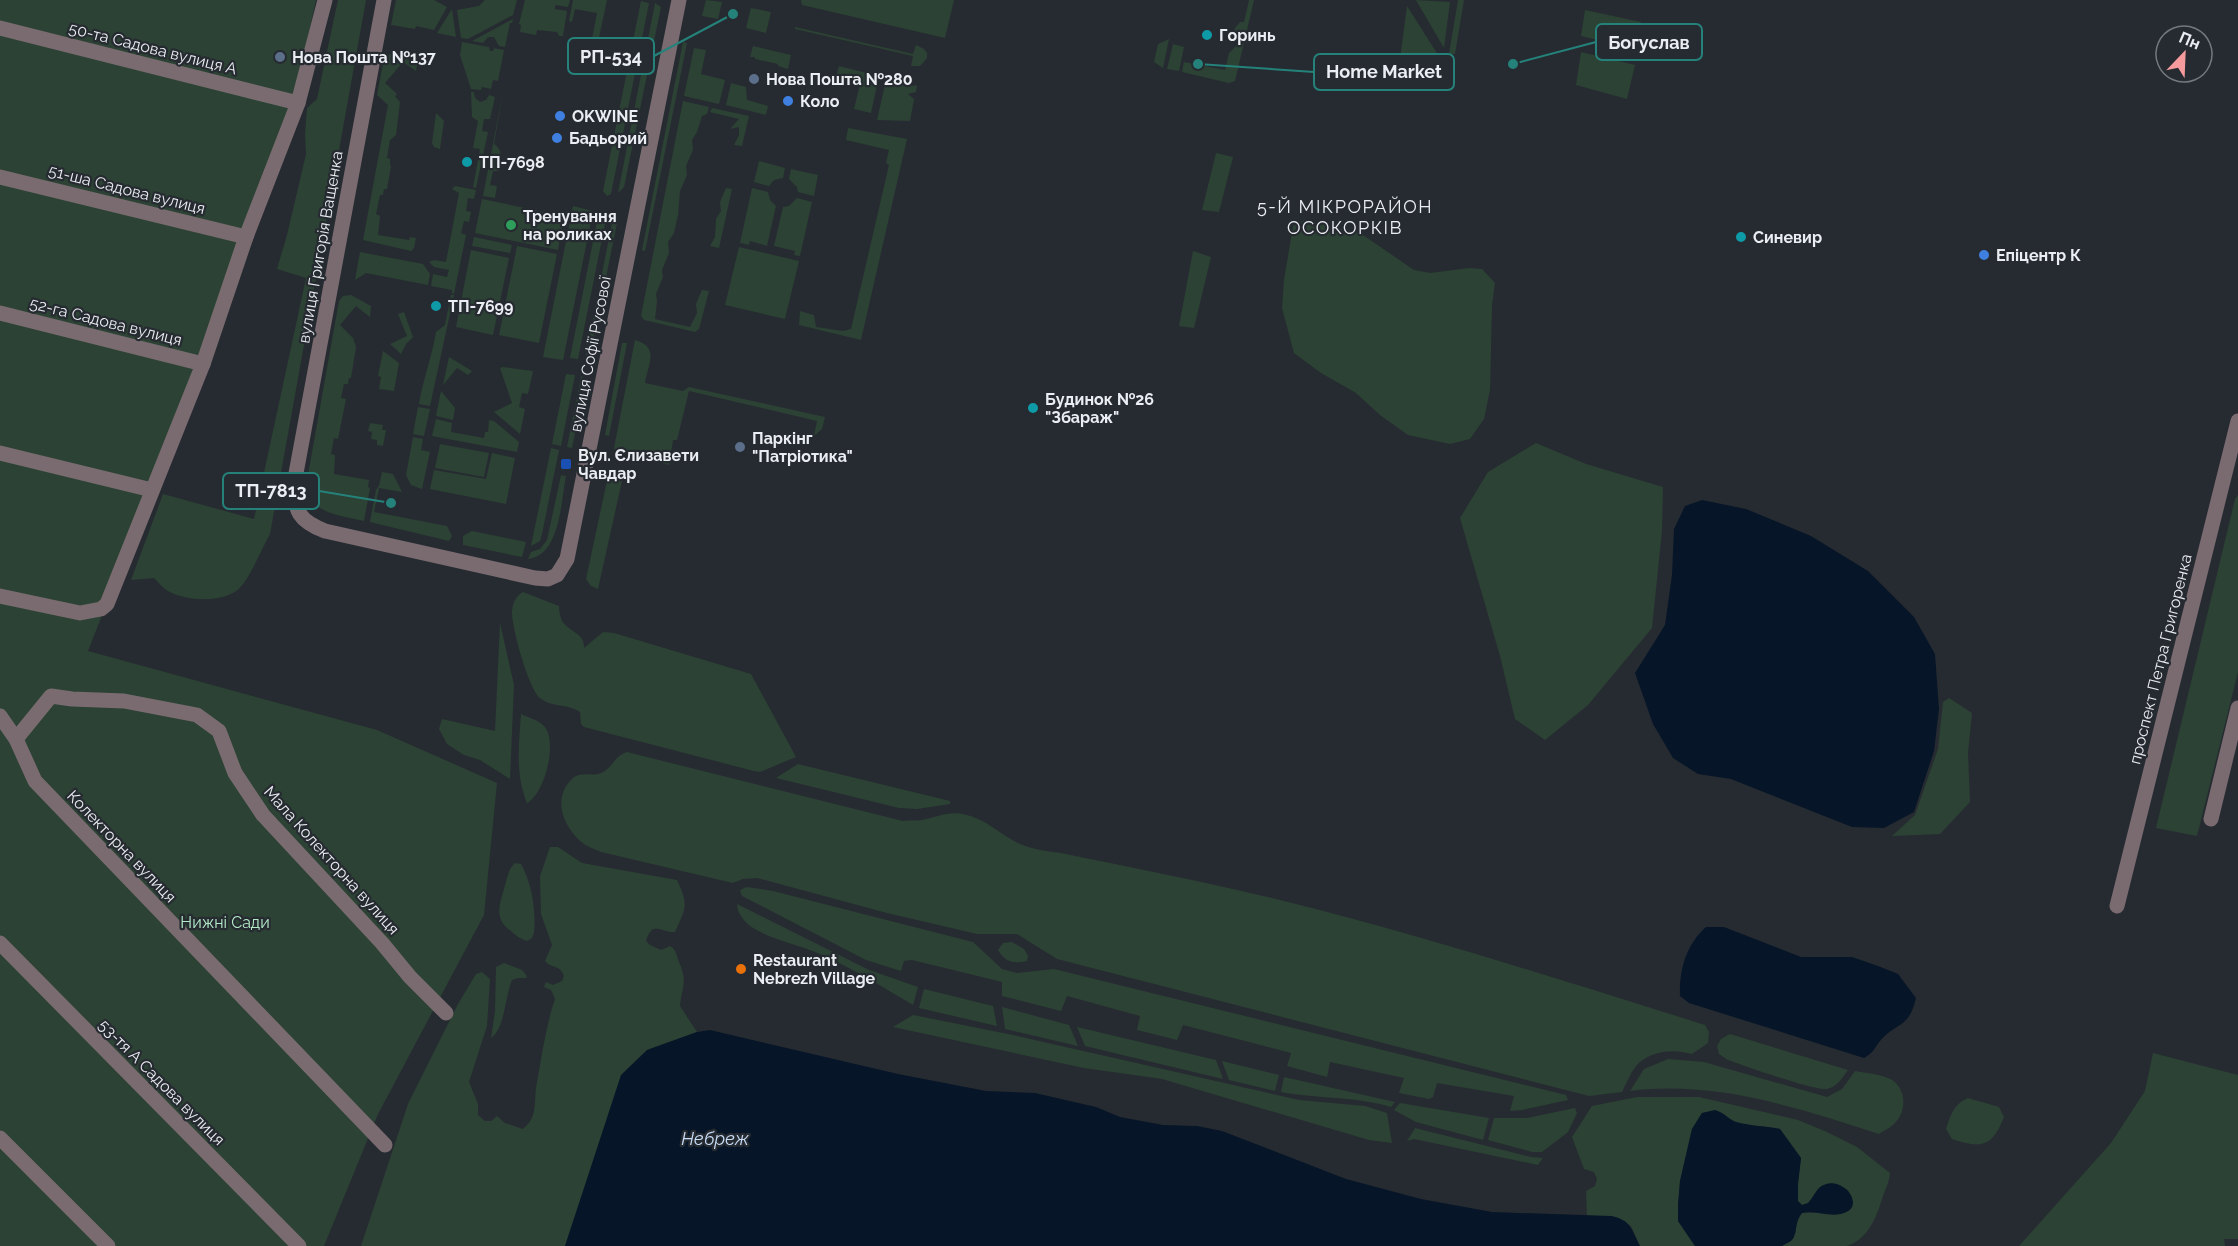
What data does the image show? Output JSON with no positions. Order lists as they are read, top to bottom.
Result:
{
  "streets": {
    "street": [
      "50-та Садова вулиця А",
      "51-ша Садова вулиця",
      "вулиця Григорія Ващенка",
      "52-га Садова вулиця",
      "вулиця Софії Русової",
      "проспект Петра Григоренка",
      "Колекторна вулиця",
      "Мала Колекторна вулиця",
      "53-тя А Садова вулиця"
    ]
  },
  "crossings": [
    ["вулиця Григорія Ващенка", "вулиця Софії Русової"],
    ["Колекторна вулиця", "Мала Колекторна вулиця"]
  ],
  "districts": ["5-Й МІКРОРАЙОН ОСОКОРКІВ"],
  "water": ["Небреж"],
  "parks": ["Нижні Сади"],
  "places": {
    "other": [
      "РП-534",
      "Горинь",
      "Нова Пошта №137",
      "Home Market",
      "Богуслав",
      "Нова Пошта №280",
      "Коло",
      "OKWINE",
      "Бадьорий",
      "ТП-7698",
      "Тренування на роликах",
      "Синевир",
      "Епіцентр К",
      "ТП-7699",
      "Будинок №26 \"Збараж\"",
      "Паркінг \"Патріотика\"",
      "ТП-7813",
      "Restaurant Nebrezh Village"
    ],
    "transit": ["Вул. Єлизавети Чавдар"]
  },
  "north": "top right"
}
